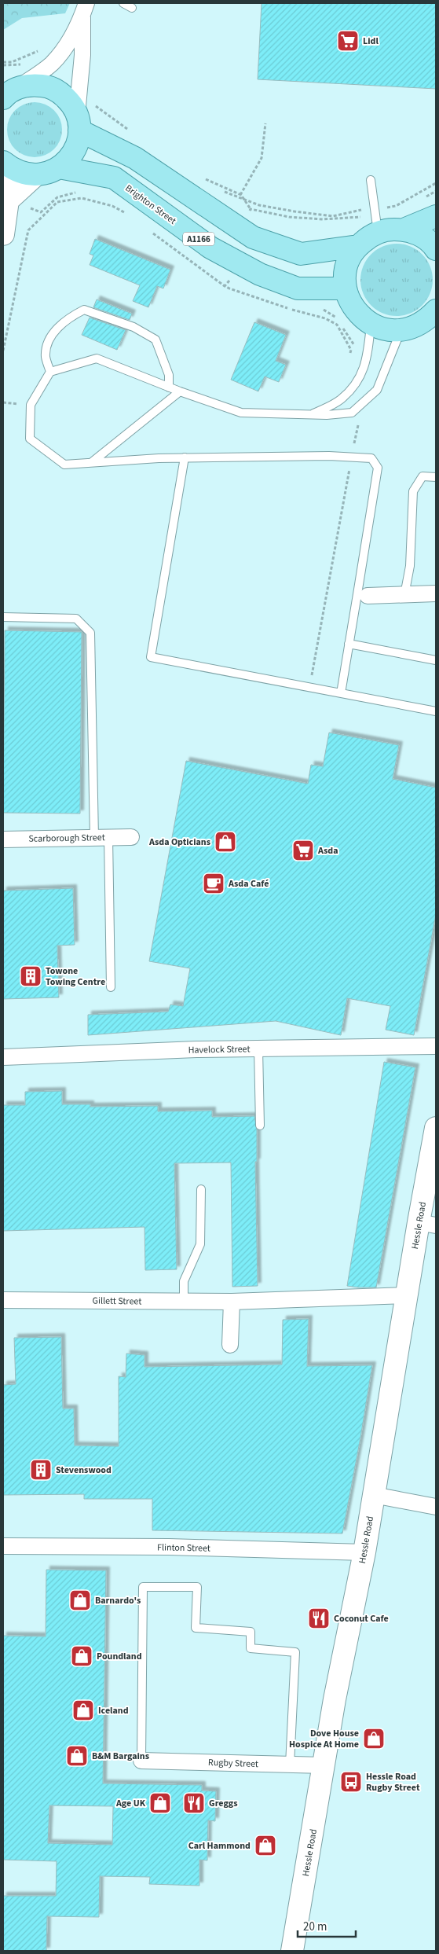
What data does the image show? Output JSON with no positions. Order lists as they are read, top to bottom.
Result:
{
  "streets": {
    "main road": ["Brighton Street", "A1166"],
    "street": [
      "Scarborough Street",
      "Havelock Street",
      "Hessle Road",
      "Gillett Street",
      "Flinton Street",
      "Rugby Street"
    ]
  },
  "crossings": [
    ["Hessle Road", "Gillett Street"],
    ["Hessle Road", "Flinton Street"],
    ["Hessle Road", "Rugby Street"]
  ],
  "places": {
    "supermarket": ["Lidl", "Asda"],
    "shop": [
      "Asda Opticians",
      "Barnardo's",
      "Poundland",
      "Iceland",
      "Dove House Hospice At Home",
      "B&M Bargains",
      "Age UK",
      "Carl Hammond"
    ],
    "cafe": ["Asda Café"],
    "building": ["Towone Towing Centre", "Stevenswood"],
    "restaurant": ["Coconut Cafe", "Greggs"],
    "bus stop": ["Hessle Road Rugby Street"]
  },
  "scale_bar": "20 m"
}
